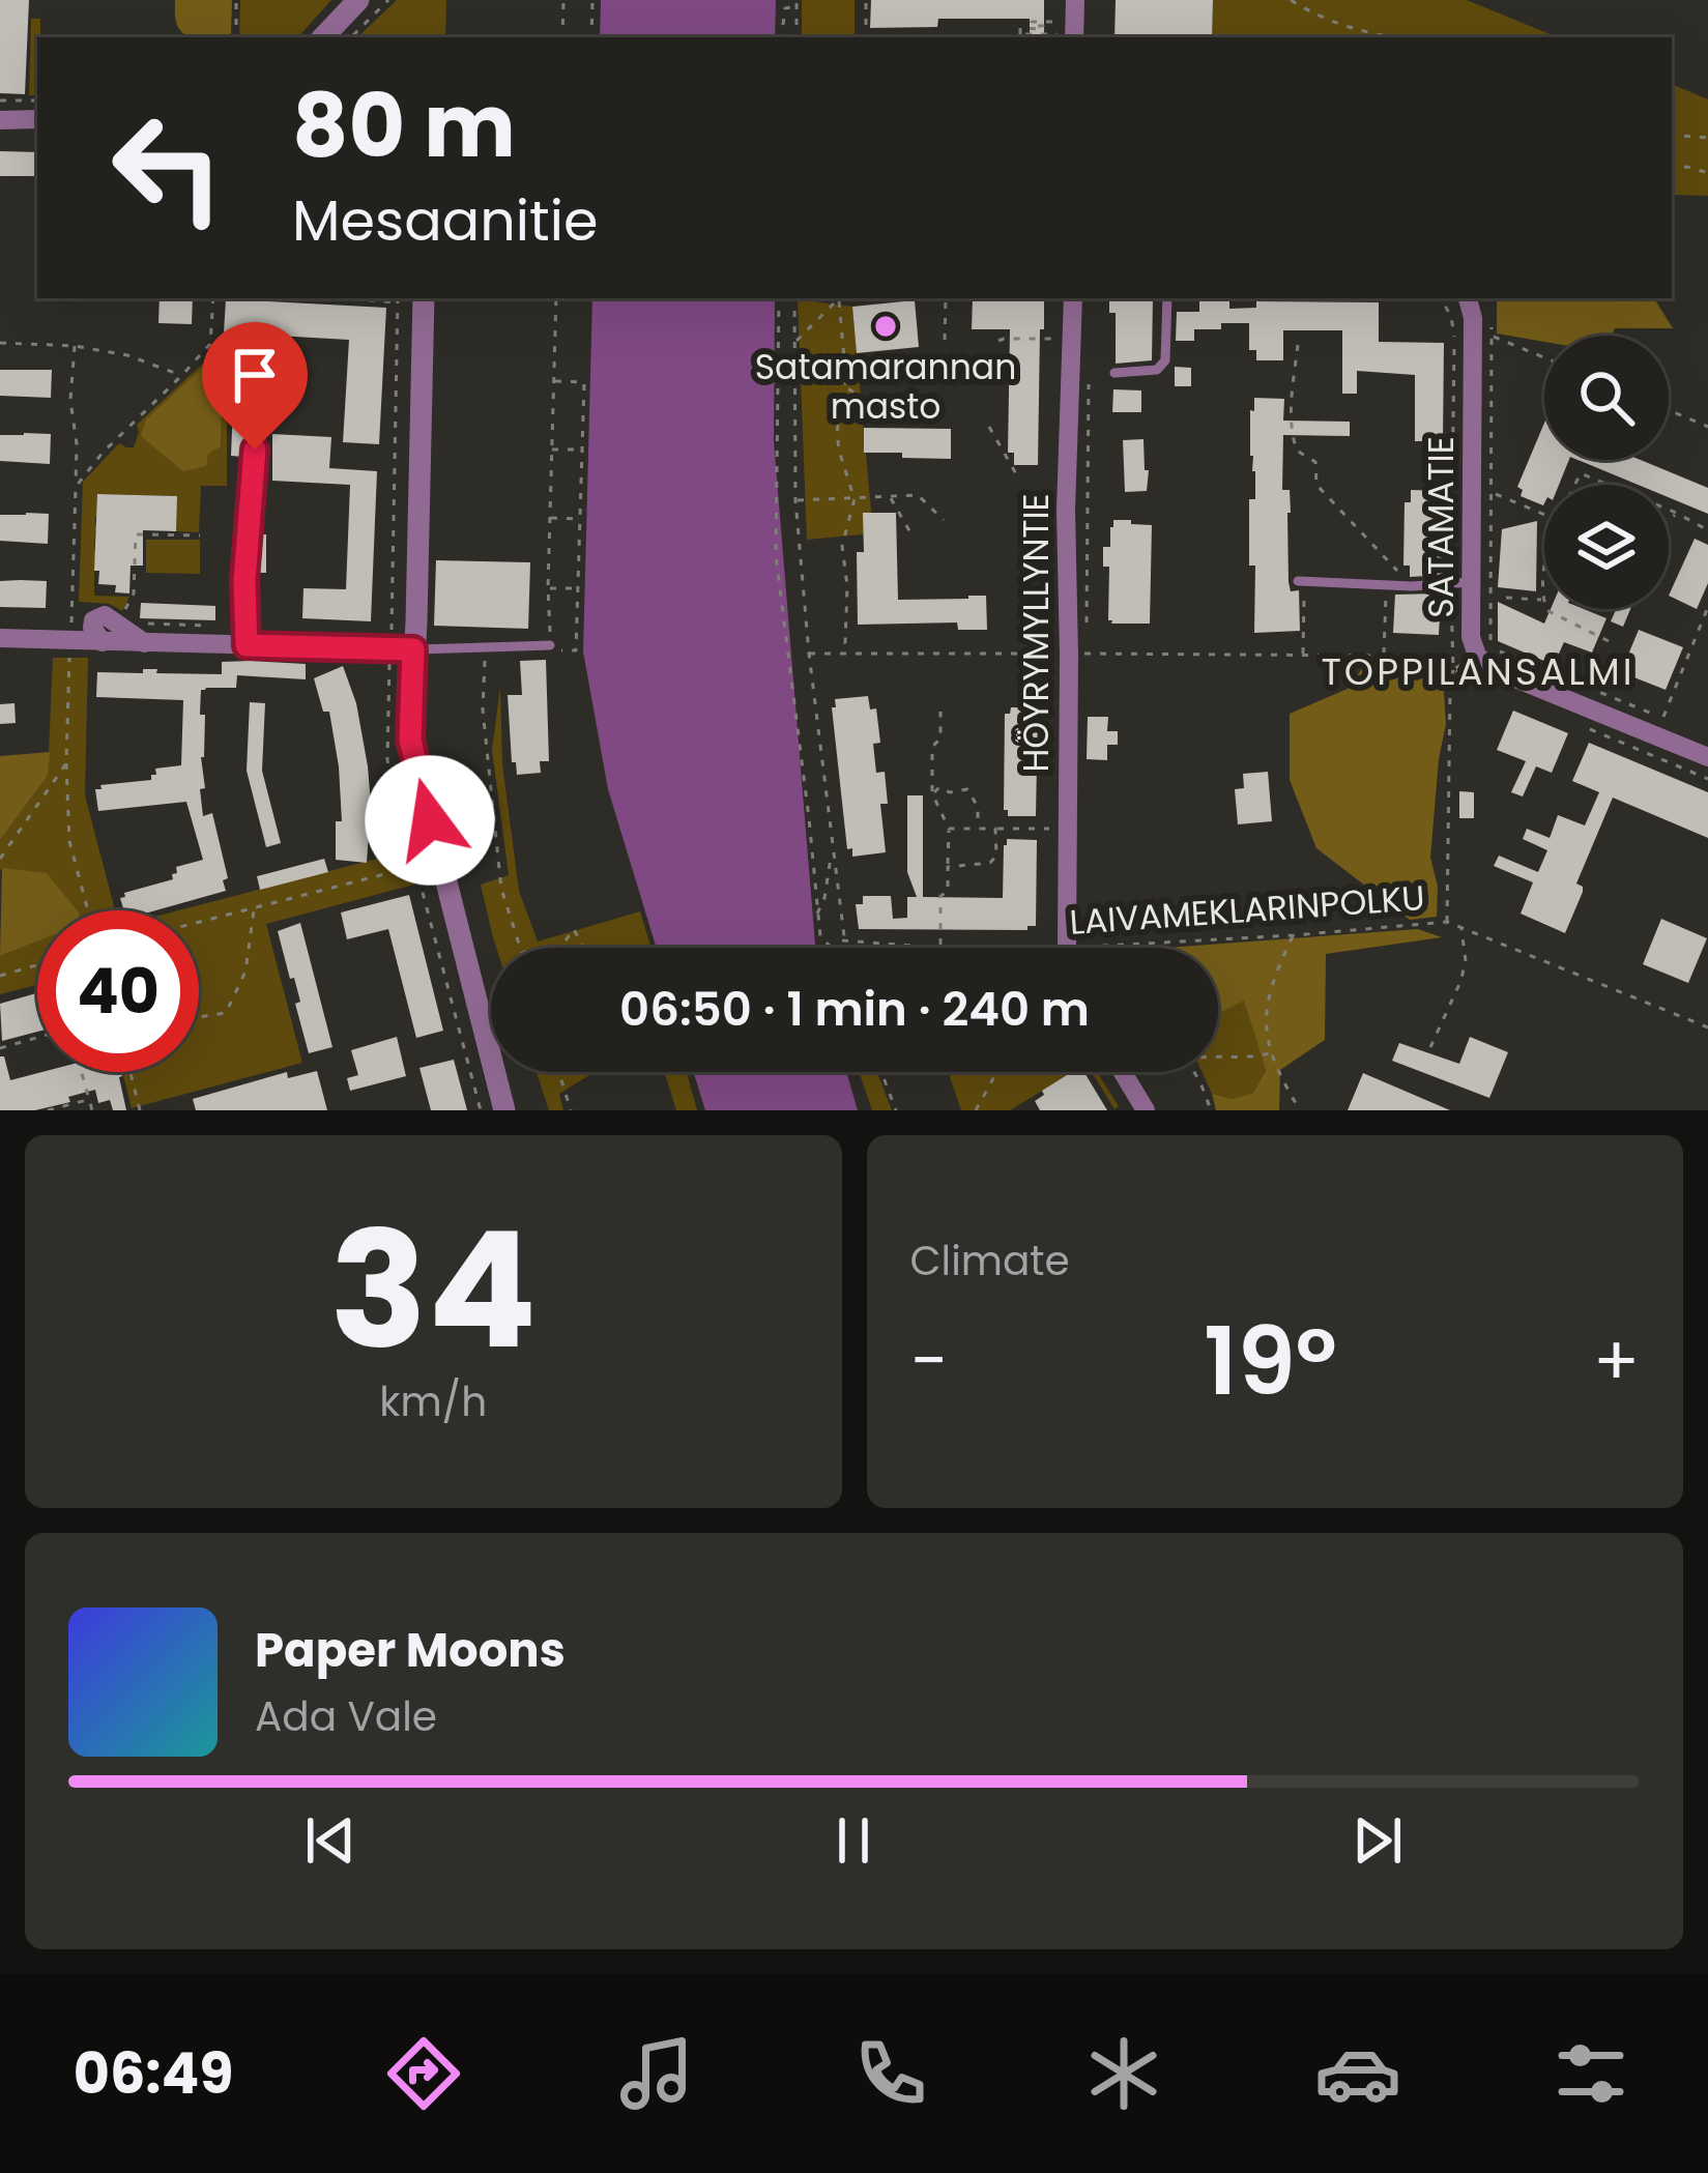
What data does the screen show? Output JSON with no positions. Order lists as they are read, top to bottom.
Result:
{
  "streets": {
    "street": ["SATAMATIE", "HÖYRYMYLLYNTIE"],
    "path": ["LAIVAMEKLARINPOLKU"]
  },
  "crossings": [
    ["HÖYRYMYLLYNTIE", "LAIVAMEKLARINPOLKU"]
  ],
  "districts": ["TOPPILANSALMI"],
  "places": ["Satamarannan masto"],
  "page": {
    "turn": ["80 m", "Mesaanitie"],
    "limit": "40",
    "trip": "06:50 · 1 min · 240 m",
    "tile": [
      ["34", "km/h"],
      "Climate"
    ],
    "heat": ["−", "19°", "+"],
    "song": ["Paper Moons", "Ada Vale"],
    "tabs": "06:49"
  }
}
